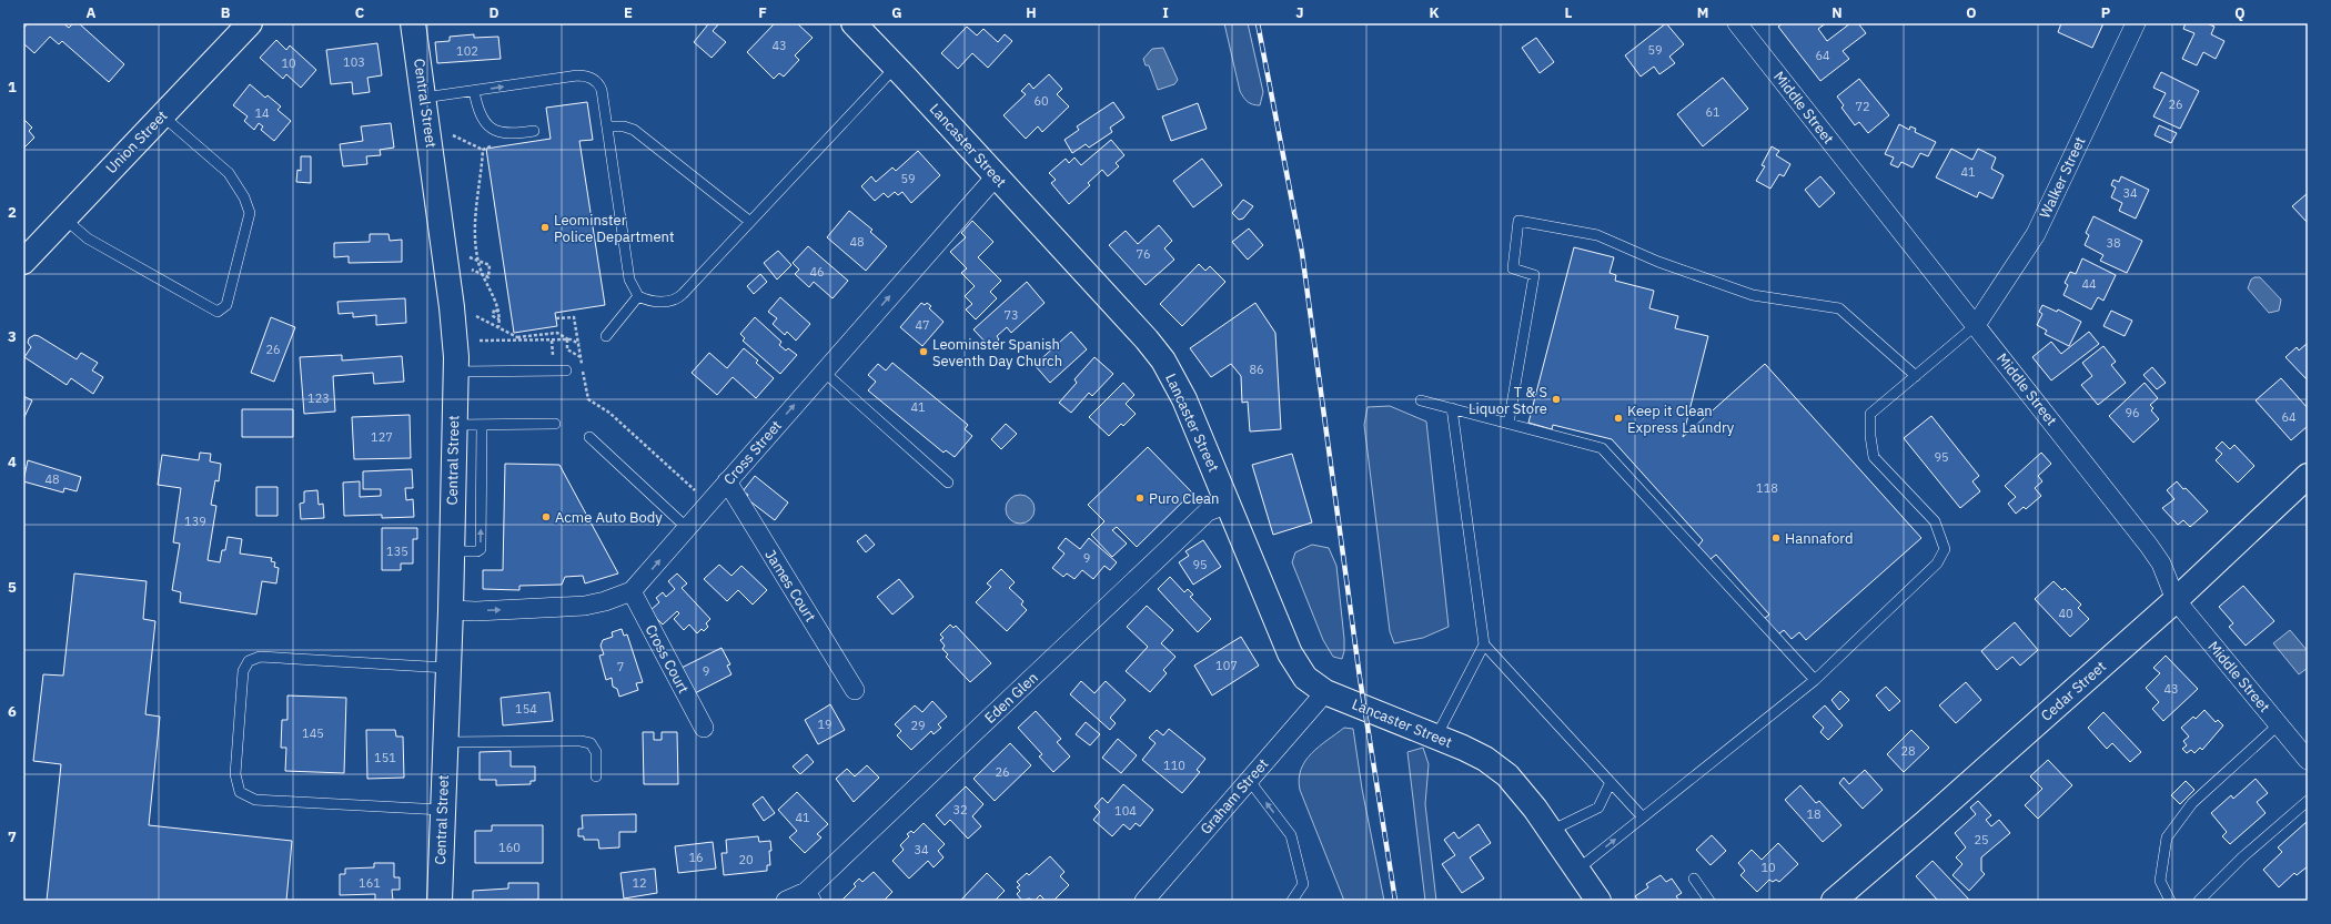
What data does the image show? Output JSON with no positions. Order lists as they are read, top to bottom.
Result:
{
  "streets": {
    "main road": [
      "Central Street",
      "Union Street",
      "Lancaster Street",
      "Cedar Street"
    ],
    "street": [
      "Middle Street",
      "Walker Street",
      "Cross Street",
      "James Court",
      "Cross Court",
      "Eden Glen",
      "Graham Street"
    ]
  },
  "crossings": [
    ["Central Street", "Cross Street"],
    ["Middle Street", "Walker Street"],
    ["Middle Street", "Cedar Street"],
    ["Lancaster Street", "Cross Street"],
    ["Lancaster Street", "Eden Glen"],
    ["Lancaster Street", "Graham Street"],
    ["Cross Street", "James Court"],
    ["Cross Street", "Cross Court"]
  ],
  "one_way": ["Cross Street"],
  "places": [
    "Leominster Police Department",
    "Leominster Spanish Seventh Day Church",
    "T & S Liquor Store",
    "Keep it Clean Express Laundry",
    "Puro Clean",
    "Acme Auto Body",
    "Hannaford"
  ],
  "house_numbers": [
    "43",
    "59",
    "102",
    "64",
    "103",
    "10",
    "60",
    "26",
    "72",
    "61",
    "14",
    "41",
    "59",
    "34",
    "48",
    "38",
    "76",
    "46",
    "44",
    "73",
    "47",
    "26",
    "86",
    "123",
    "41",
    "96",
    "64",
    "127",
    "95",
    "48",
    "118",
    "139",
    "135",
    "9",
    "95",
    "40",
    "107",
    "7",
    "9",
    "43",
    "154",
    "19",
    "29",
    "145",
    "28",
    "151",
    "110",
    "26",
    "32",
    "104",
    "18",
    "41",
    "25",
    "160",
    "34",
    "16",
    "20",
    "10",
    "161",
    "12"
  ],
  "grid": {
    "columns": [
      "A",
      "B",
      "C",
      "D",
      "E",
      "F",
      "G",
      "H",
      "I",
      "J",
      "K",
      "L",
      "M",
      "N",
      "O",
      "P",
      "Q"
    ],
    "rows": [
      "1",
      "2",
      "3",
      "4",
      "5",
      "6",
      "7"
    ]
  }
}
